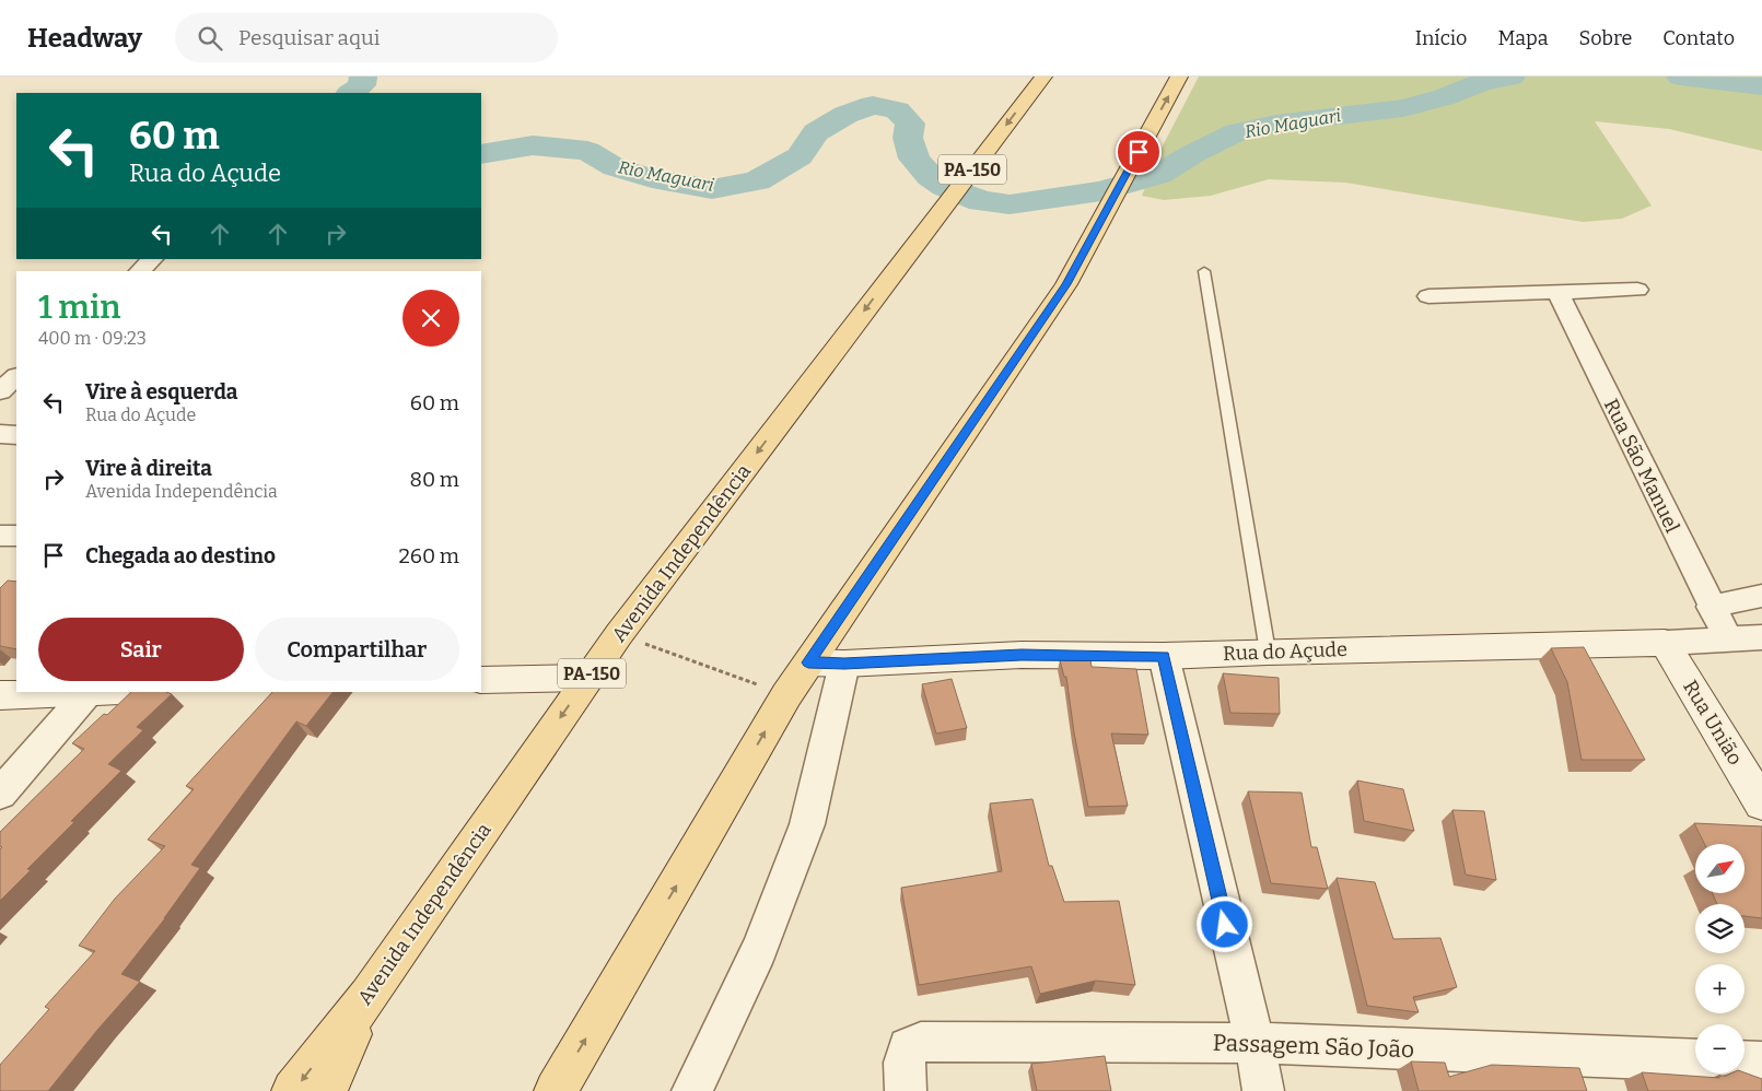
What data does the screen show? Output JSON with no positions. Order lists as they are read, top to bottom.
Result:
{
  "streets": {
    "main road": ["PA-150", "Avenida Independência"],
    "street": [
      "Rua São Manuel",
      "Rua do Açude",
      "Rua União",
      "Passagem São João"
    ]
  },
  "crossings": [
    ["Rua São Manuel", "Rua do Açude"],
    ["Rua do Açude", "Rua União"]
  ],
  "water": ["Rio Maguari"],
  "north": "top right",
  "page": {
    "header": "Headway",
    "search": "Pesquisar aqui",
    "nav": [
      "Início",
      "Mapa",
      "Sobre",
      "Contato"
    ],
    "turn": ["60 m", "Rua do Açude"],
    "heading": ["1 min", "400 m · 09:23"],
    "list": [
      {
        "name": "Vire à esquerda",
        "note": "Rua do Açude",
        "value": "60 m"
      },
      {
        "name": "Vire à direita",
        "note": "Avenida Independência",
        "value": "80 m"
      },
      {
        "name": "Chegada ao destino",
        "value": "260 m"
      }
    ],
    "buttons": ["Sair", "Compartilhar"],
    "map_buttons": ["+", "−"]
  }
}
